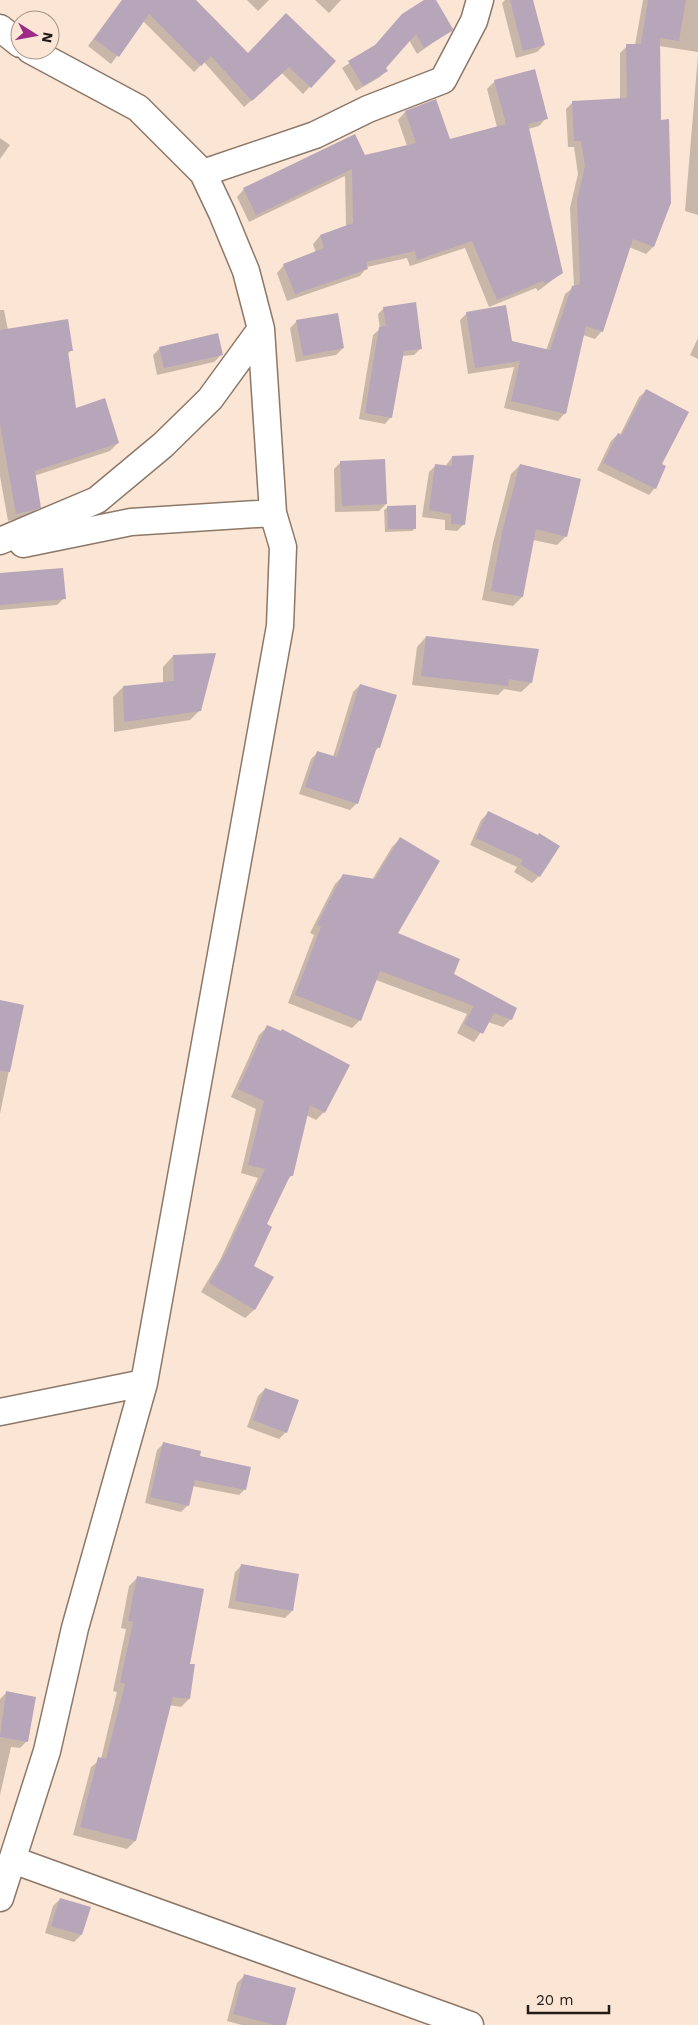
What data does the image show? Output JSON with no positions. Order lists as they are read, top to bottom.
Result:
{
  "scale_bar": "20 m",
  "north": "right"
}
